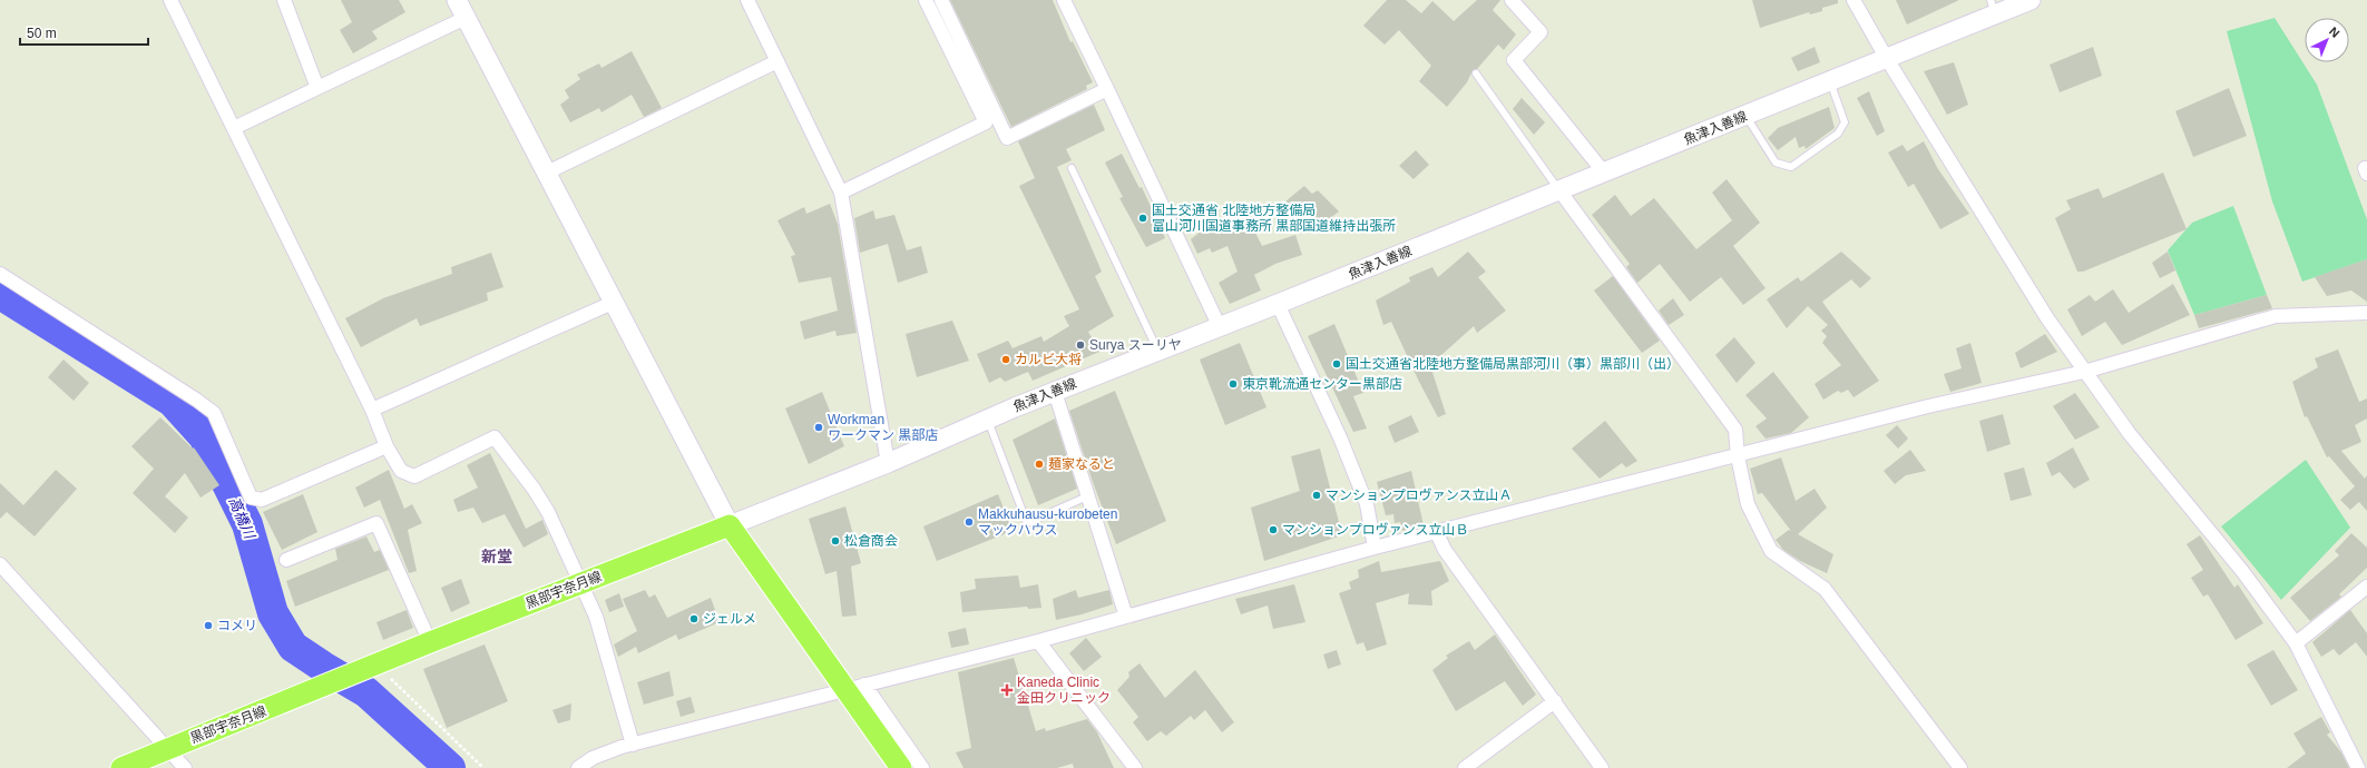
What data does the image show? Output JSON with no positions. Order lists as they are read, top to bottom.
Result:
{
  "streets": {
    "main road": ["魚津入善線", "黒部宇奈月線"]
  },
  "crossings": [
    ["魚津入善線", "黒部宇奈月線"]
  ],
  "districts": ["新堂"],
  "water": ["高橋川"],
  "places": {
    "other": [
      "国土交通省 北陸地方整備局 富山河川国道事務所 黒部国道維持出張所",
      "Surya スーリヤ",
      "カルビ大将",
      "国土交通省北陸地方整備局黒部河川（事）黒部川（出）",
      "東京靴流通センター黒部店",
      "Workman ワークマン 黒部店",
      "麺家なると",
      "マンションプロヴァンス立山Ａ",
      "Makkuhausu-kurobeten マックハウス",
      "マンションプロヴァンス立山Ｂ",
      "松倉商会",
      "ジェルメ",
      "コメリ"
    ],
    "health": ["Kaneda Clinic 金田クリニック"]
  },
  "scale_bar": "50 m",
  "north": "top right"
}
